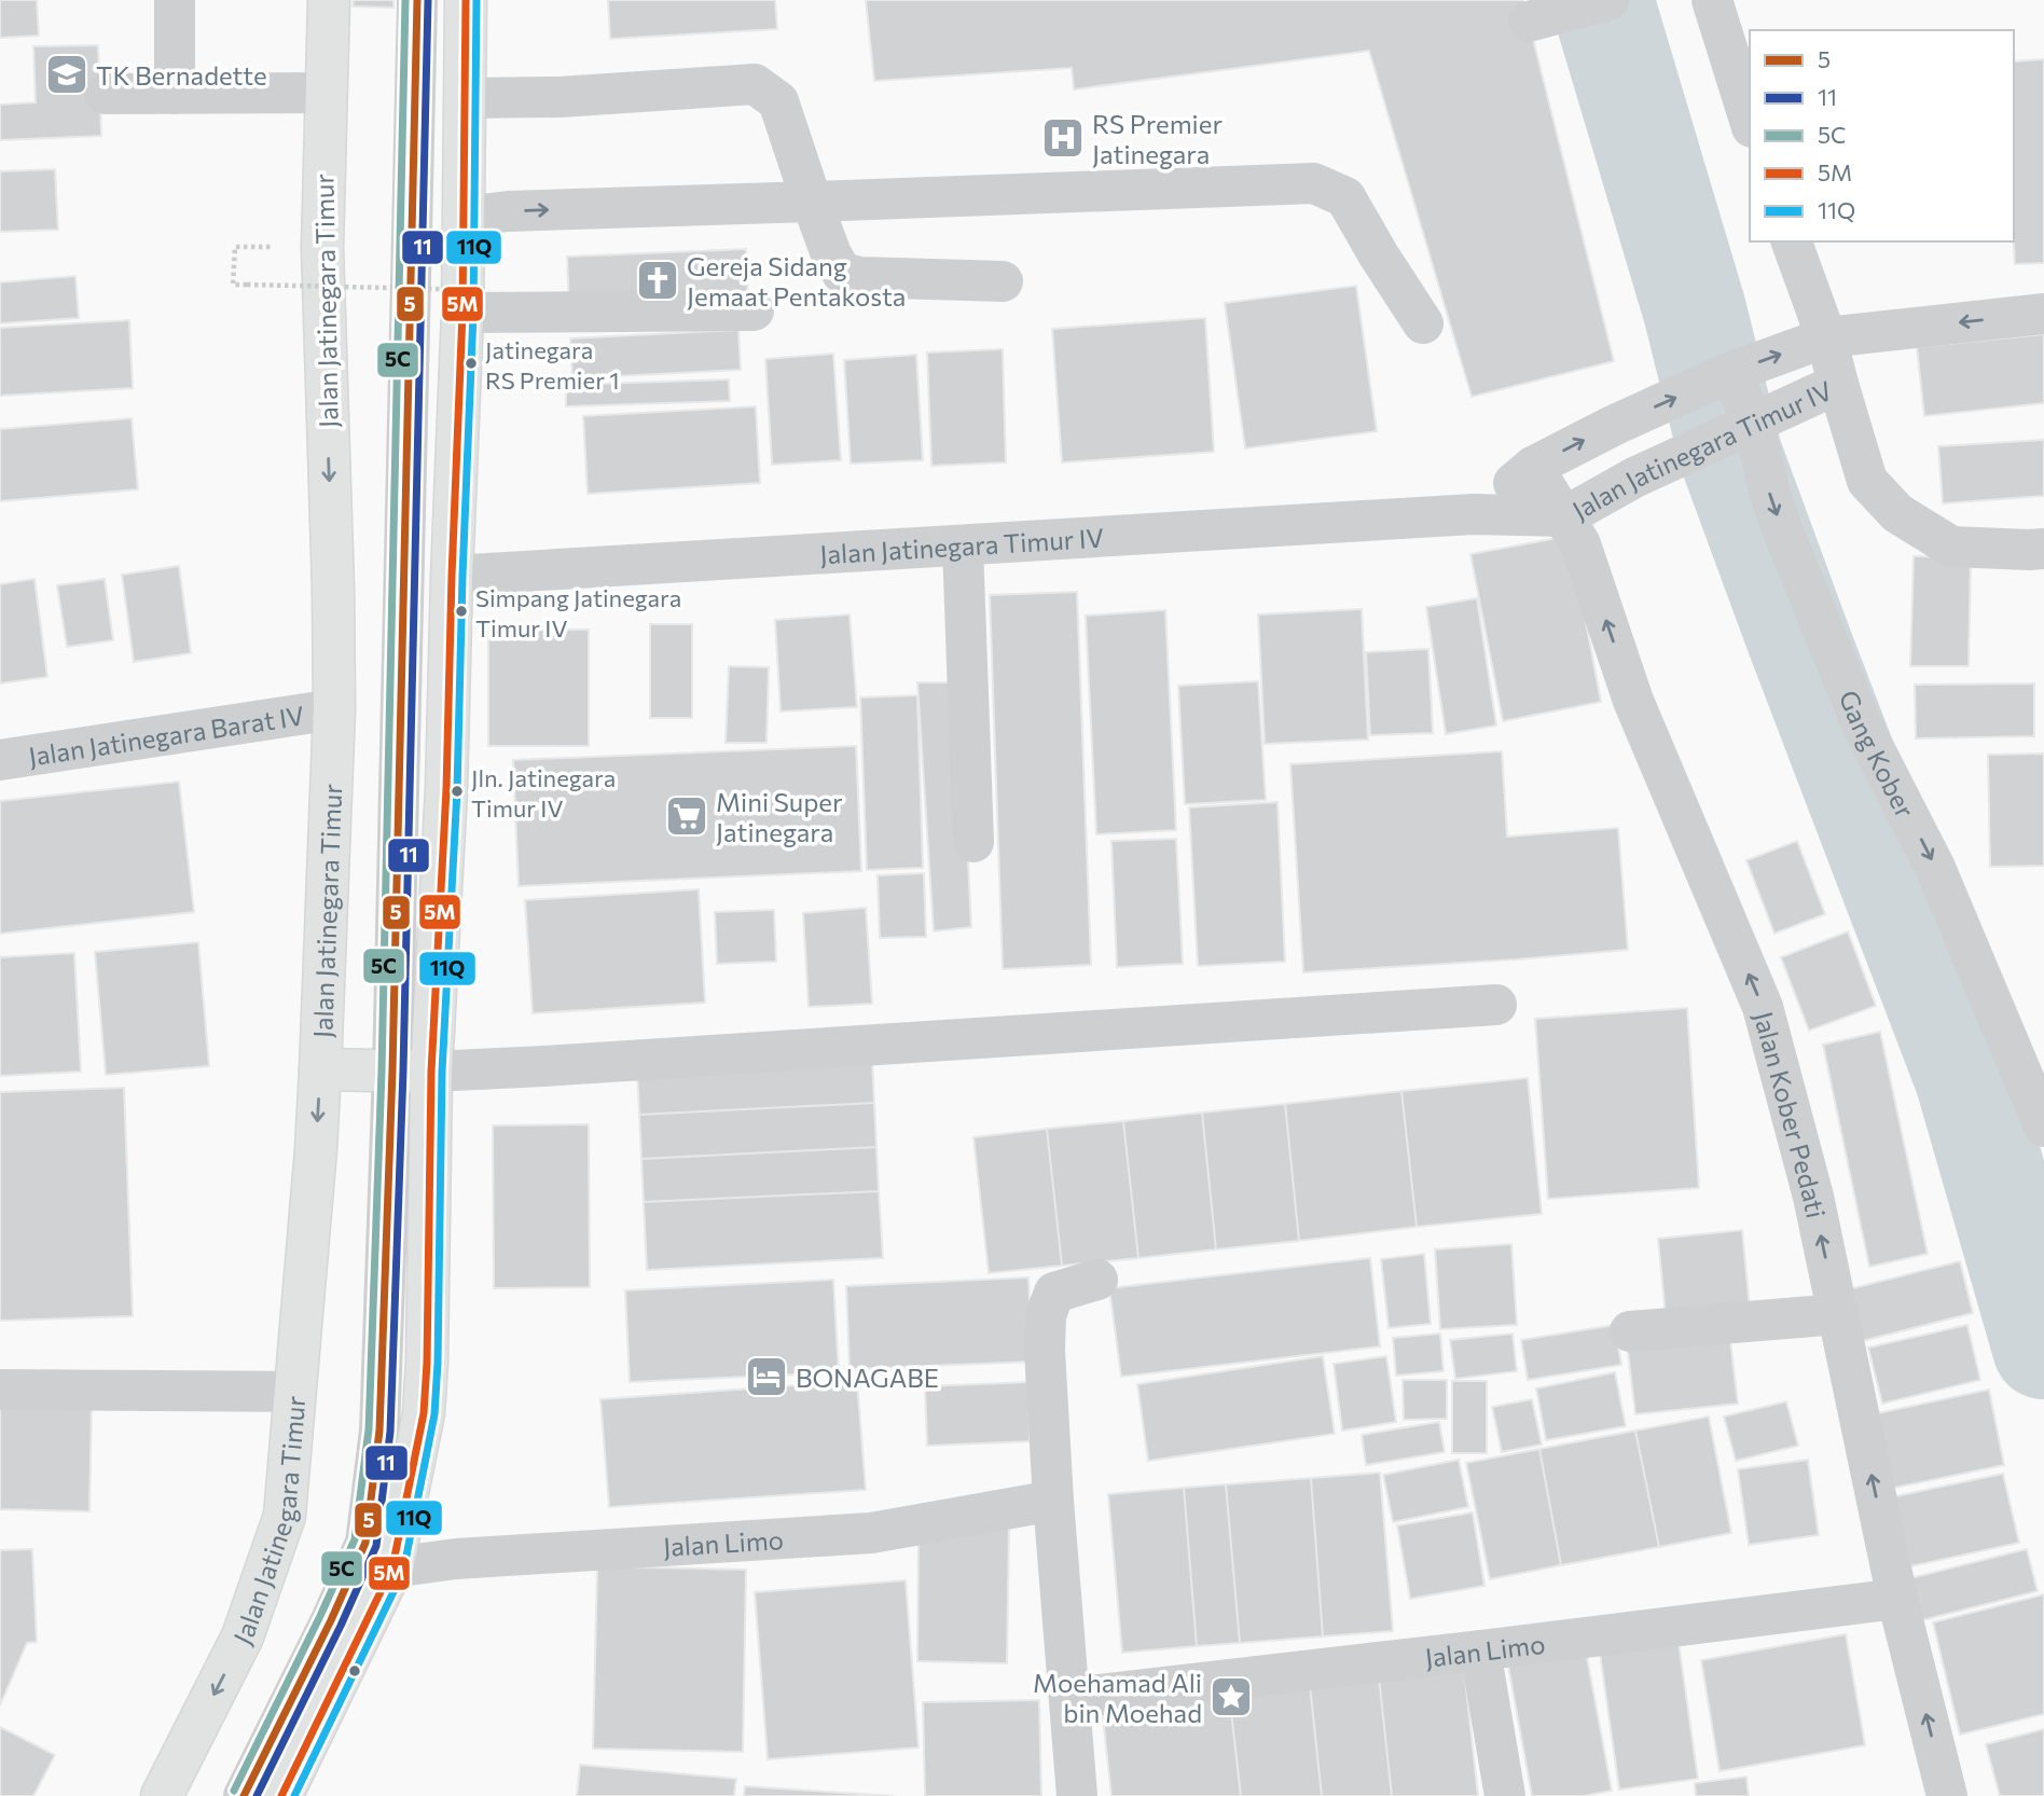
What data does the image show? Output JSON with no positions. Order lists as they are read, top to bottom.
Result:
{
  "streets": {
    "main road": ["Jalan Jatinegara Timur"],
    "street": [
      "Jalan Jatinegara Timur IV",
      "Jalan Jatinegara Barat IV",
      "Gang Kober",
      "Jalan Kober Pedati",
      "Jalan Limo"
    ]
  },
  "crossings": [
    ["Jalan Jatinegara Timur", "Jalan Jatinegara Barat IV"],
    ["Jalan Jatinegara Timur IV", "Gang Kober"],
    ["Jalan Jatinegara Timur IV", "Jalan Kober Pedati"],
    ["Jalan Kober Pedati", "Jalan Limo"]
  ],
  "one_way": ["Gang Kober", "Jalan Kober Pedati"],
  "places": {
    "school or university": ["TK Bernadette"],
    "hospital": ["RS Premier Jatinegara"],
    "church": ["Gereja Sidang Jemaat Pentakosta"],
    "other": ["Jatinegara RS Premier 1", "Simpang Jatinegara Timur IV", "Jln. Jatinegara Timur IV"],
    "supermarket": ["Mini Super Jatinegara"],
    "hotel": ["BONAGABE"],
    "place": ["Moehamad Ali bin Moehad"]
  },
  "lines": [
    "transit line 5",
    "transit line 11",
    "transit line 5C",
    "transit line 5M",
    "transit line 11Q"
  ],
  "legend": [
    "5",
    "11",
    "5C",
    "5M",
    "11Q"
  ]
}
